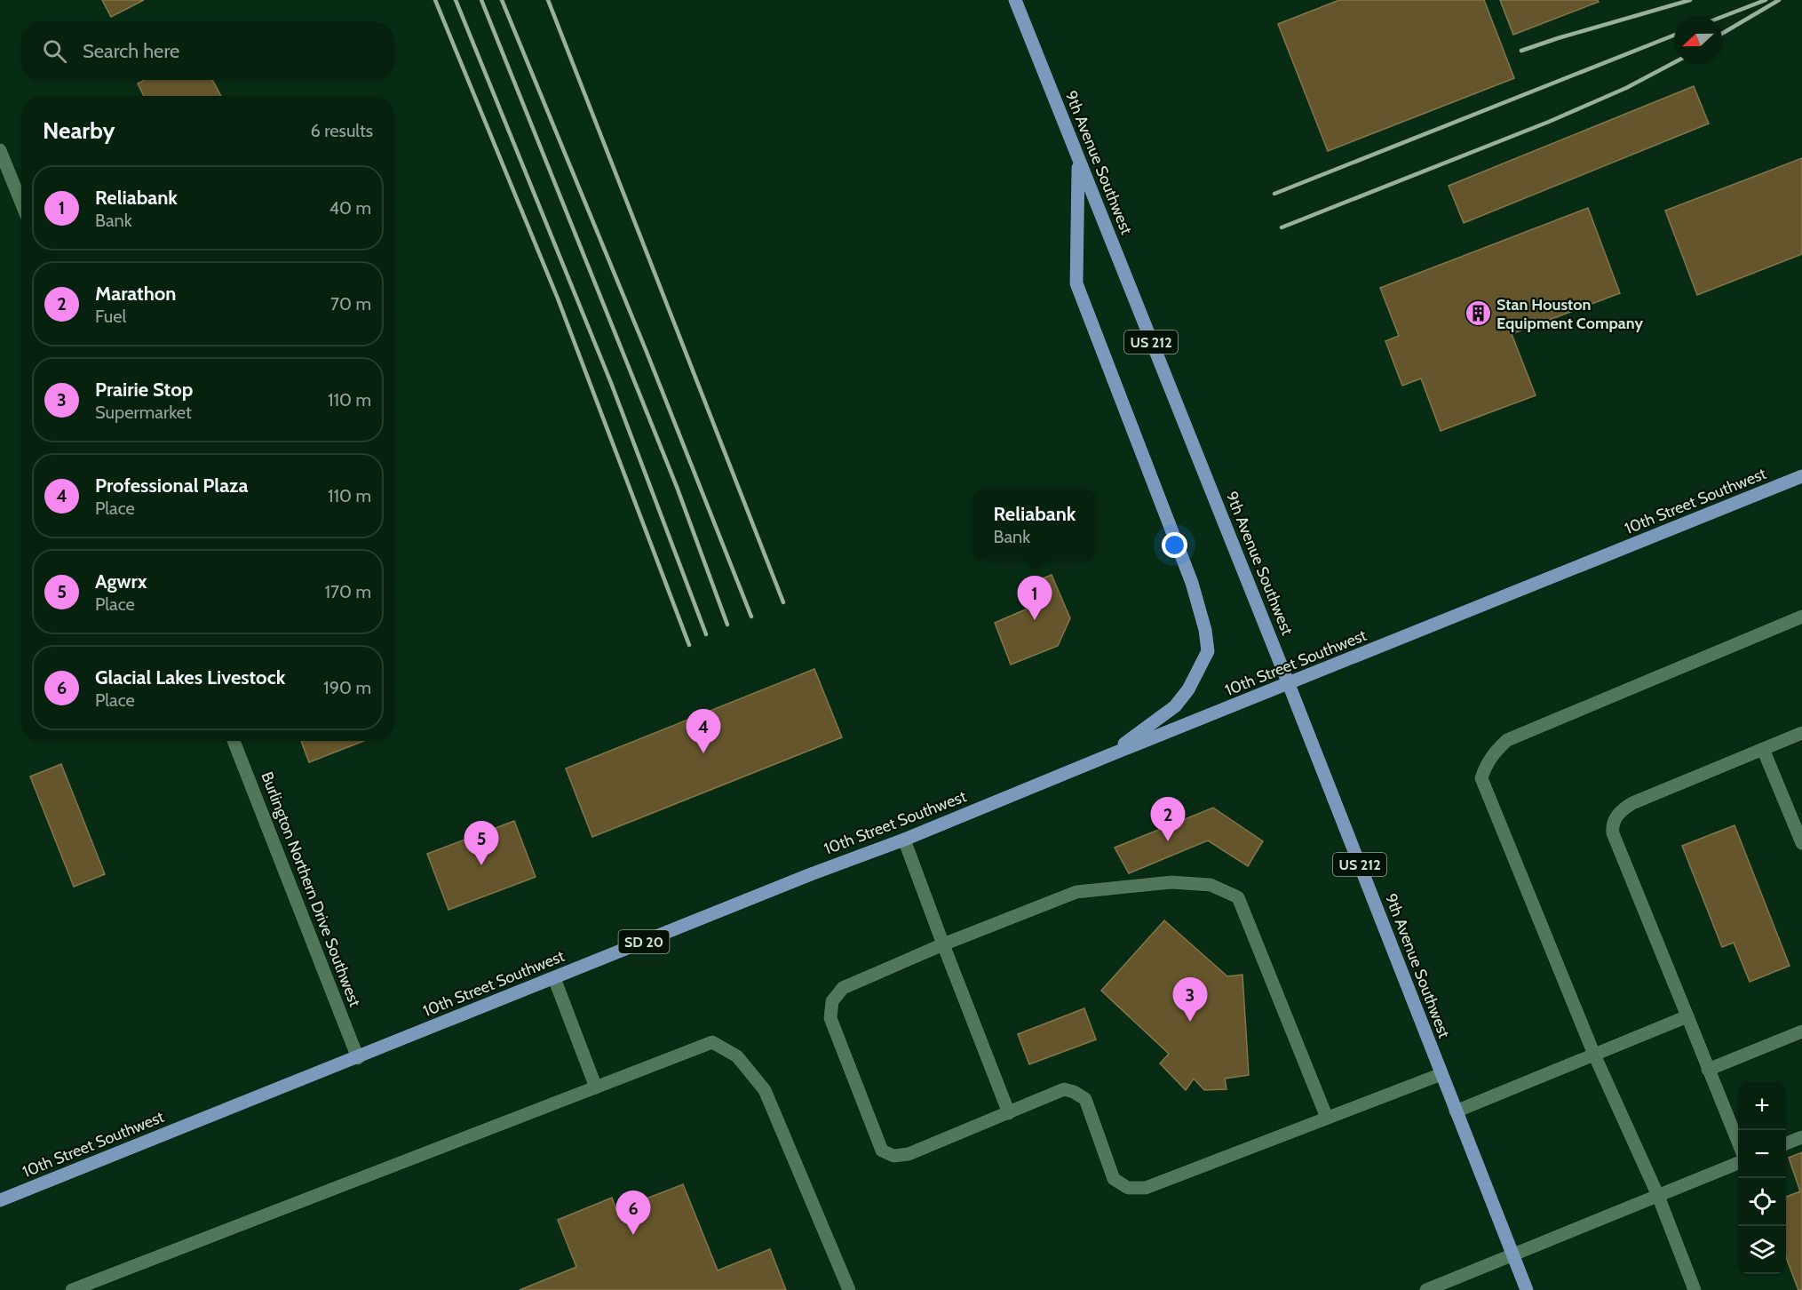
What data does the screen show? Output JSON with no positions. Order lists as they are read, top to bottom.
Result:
{
  "streets": {
    "main road": [
      "9th Avenue Southwest",
      "US 212",
      "10th Street Southwest",
      "SD 20"
    ],
    "street": ["Burlington Northern Drive Southwest"]
  },
  "crossings": [
    ["9th Avenue Southwest", "10th Street Southwest"],
    ["10th Street Southwest", "Burlington Northern Drive Southwest"]
  ],
  "places": {
    "building": ["Stan Houston Equipment Company"]
  },
  "north": "left",
  "page": {
    "search": "Search here",
    "heading": ["Nearby", "6 results"],
    "list": [
      {
        "mark": "1",
        "name": "Reliabank",
        "note": "Bank",
        "value": "40 m"
      },
      {
        "mark": "2",
        "name": "Marathon",
        "note": "Fuel",
        "value": "70 m"
      },
      {
        "mark": "3",
        "name": "Prairie Stop",
        "note": "Supermarket",
        "value": "110 m"
      },
      {
        "mark": "4",
        "name": "Professional Plaza",
        "note": "Place",
        "value": "110 m"
      },
      {
        "mark": "5",
        "name": "Agwrx",
        "note": "Place",
        "value": "170 m"
      },
      {
        "mark": "6",
        "name": "Glacial Lakes Livestock",
        "note": "Place",
        "value": "190 m"
      }
    ],
    "popup": ["Reliabank", "Bank"],
    "pins": [
      "1",
      "4",
      "2",
      "5",
      "3",
      "6"
    ],
    "map_buttons": ["+", "−"]
  }
}
